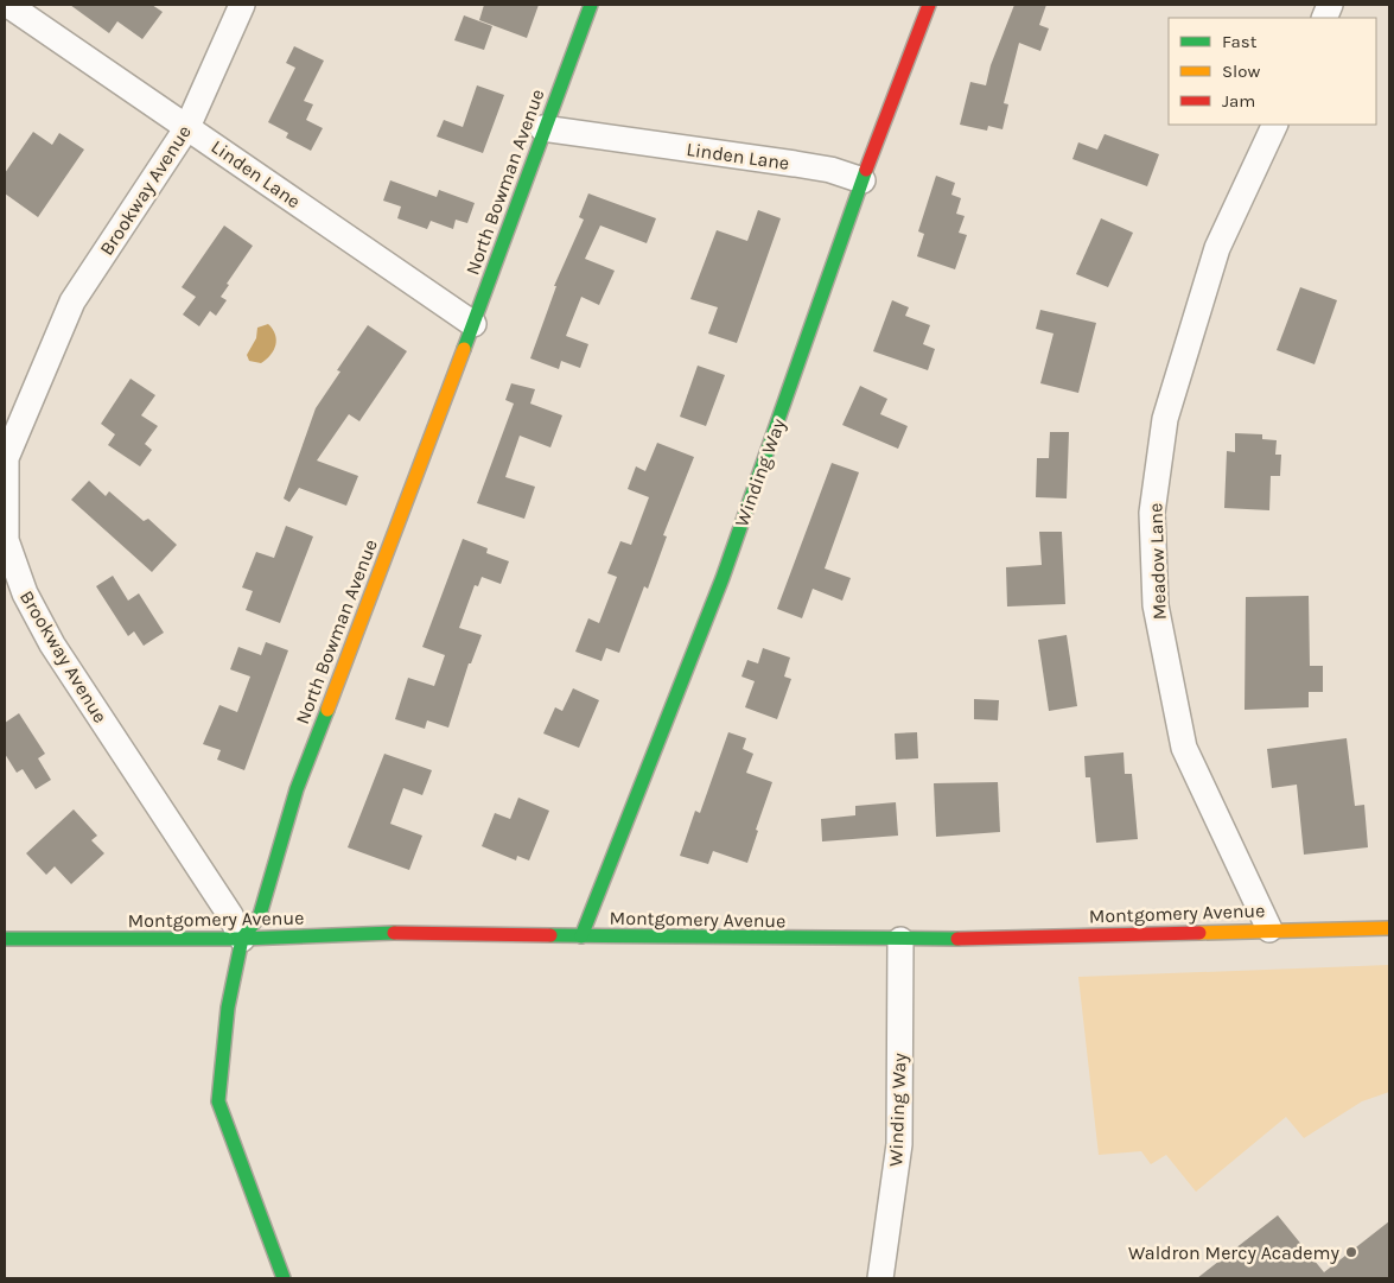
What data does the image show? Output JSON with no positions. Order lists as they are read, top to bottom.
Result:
{
  "streets": {
    "street": [
      "Linden Lane",
      "North Bowman Avenue",
      "Brookway Avenue",
      "Winding Way",
      "Meadow Lane",
      "Montgomery Avenue"
    ]
  },
  "crossings": [
    ["Linden Lane", "North Bowman Avenue"],
    ["Linden Lane", "Brookway Avenue"],
    ["Linden Lane", "Winding Way"],
    ["North Bowman Avenue", "Brookway Avenue"],
    ["North Bowman Avenue", "Montgomery Avenue"],
    ["Brookway Avenue", "Montgomery Avenue"],
    ["Winding Way", "Montgomery Avenue"],
    ["Meadow Lane", "Montgomery Avenue"]
  ],
  "places": ["Waldron Mercy Academy"],
  "legend": ["Fast", "Slow", "Jam"]
}
